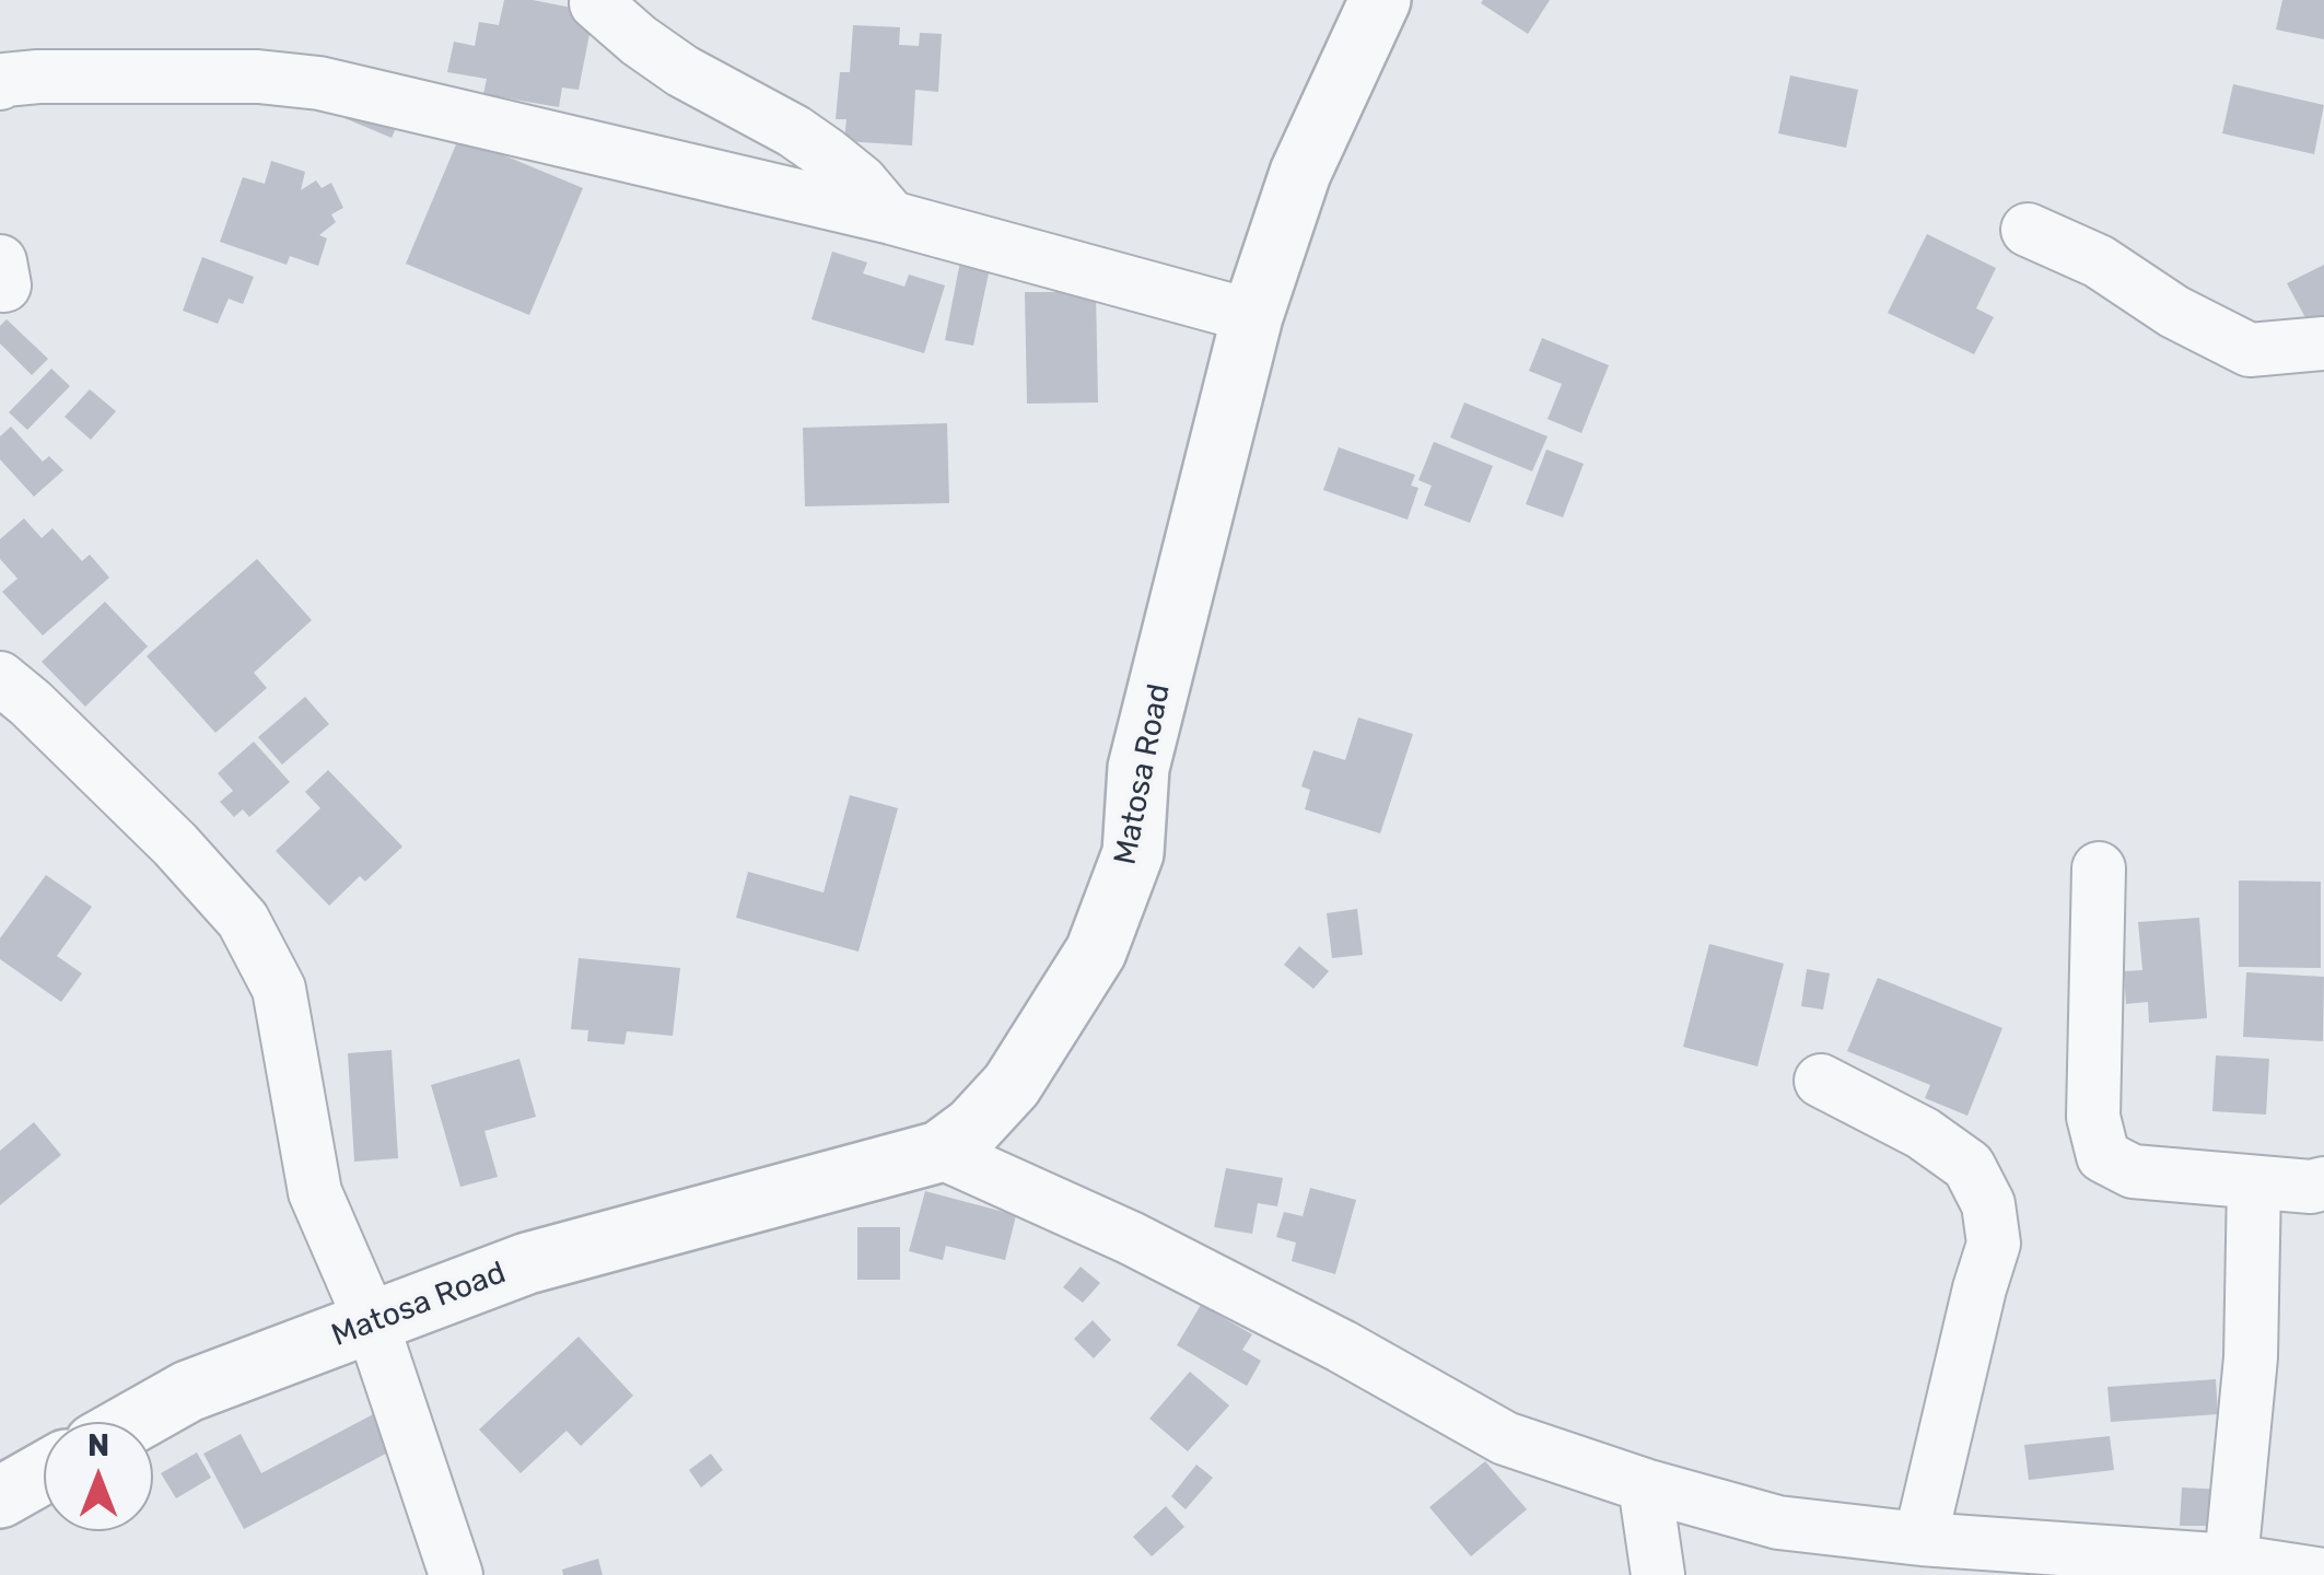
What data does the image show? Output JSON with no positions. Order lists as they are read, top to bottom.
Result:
{
  "streets": {
    "street": ["Matosa Road"]
  },
  "north": "top"
}
